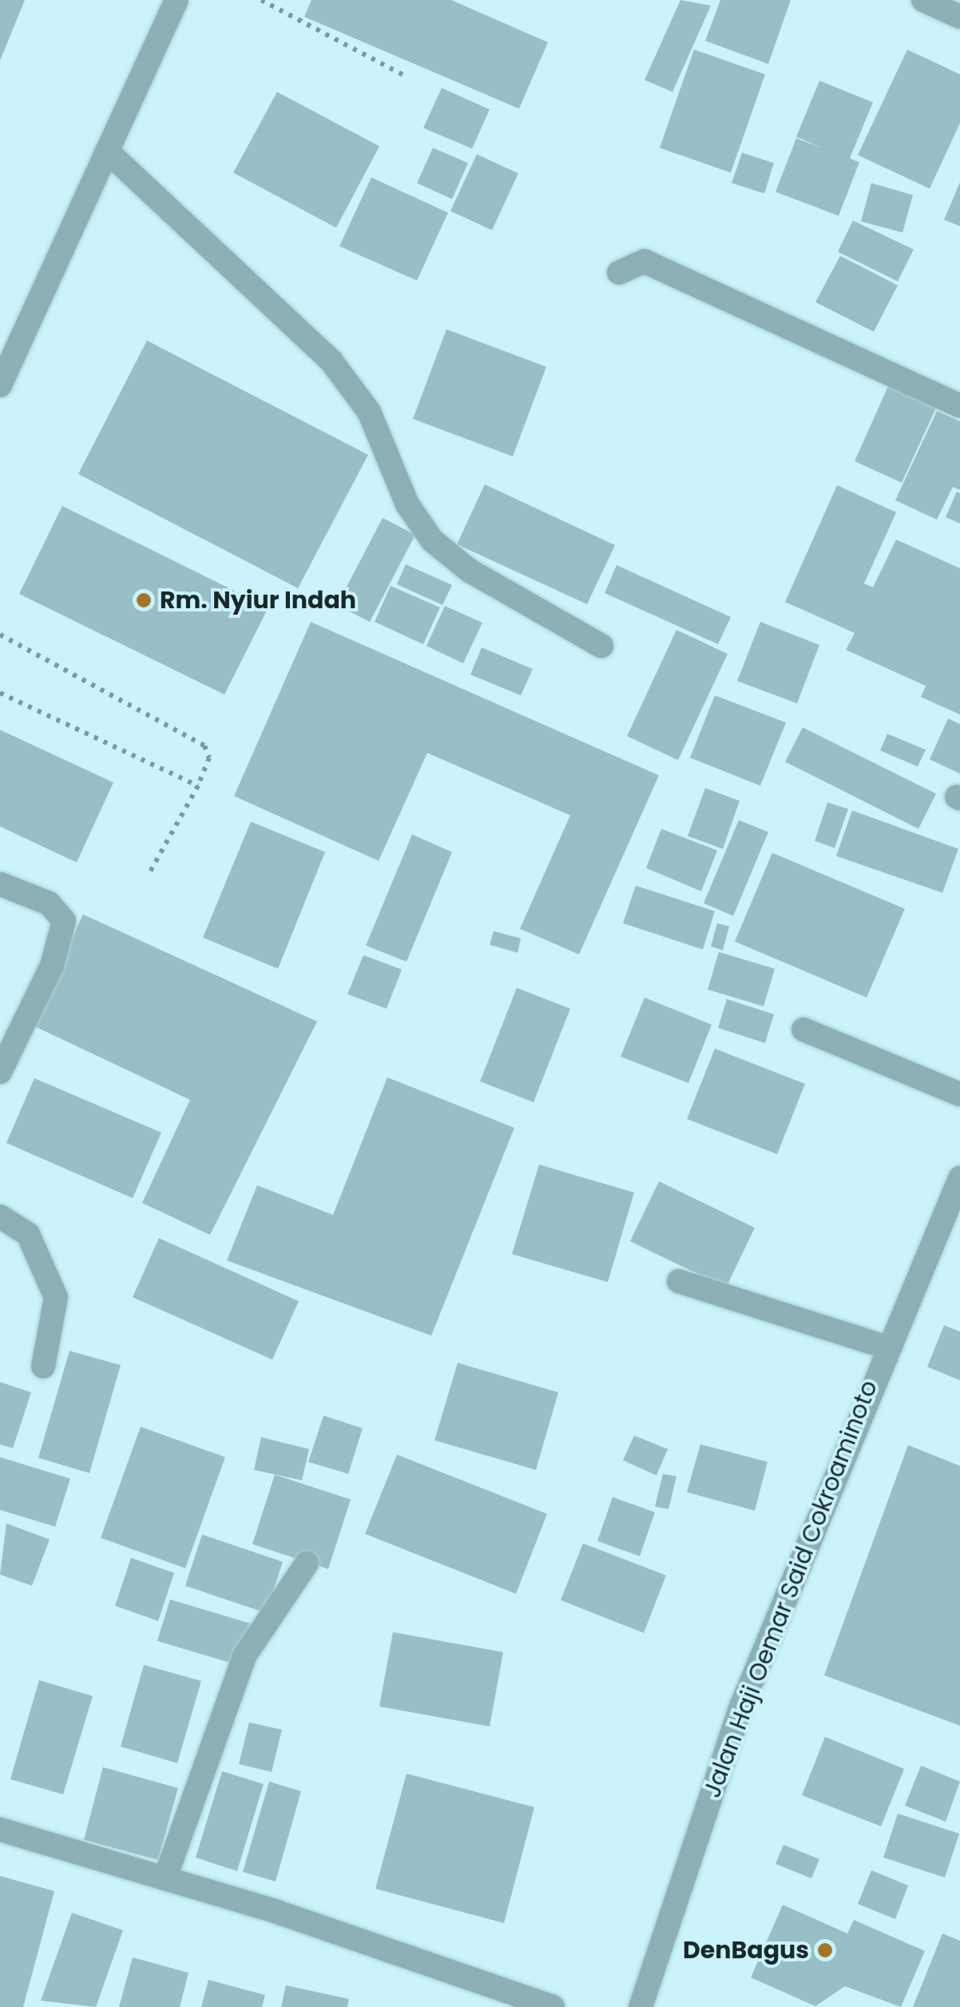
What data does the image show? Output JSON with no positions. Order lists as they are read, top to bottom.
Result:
{
  "streets": {
    "street": ["Jalan Haji Oemar Said Cokroaminoto"]
  },
  "places": ["Rm. Nyiur Indah", "DenBagus"]
}
